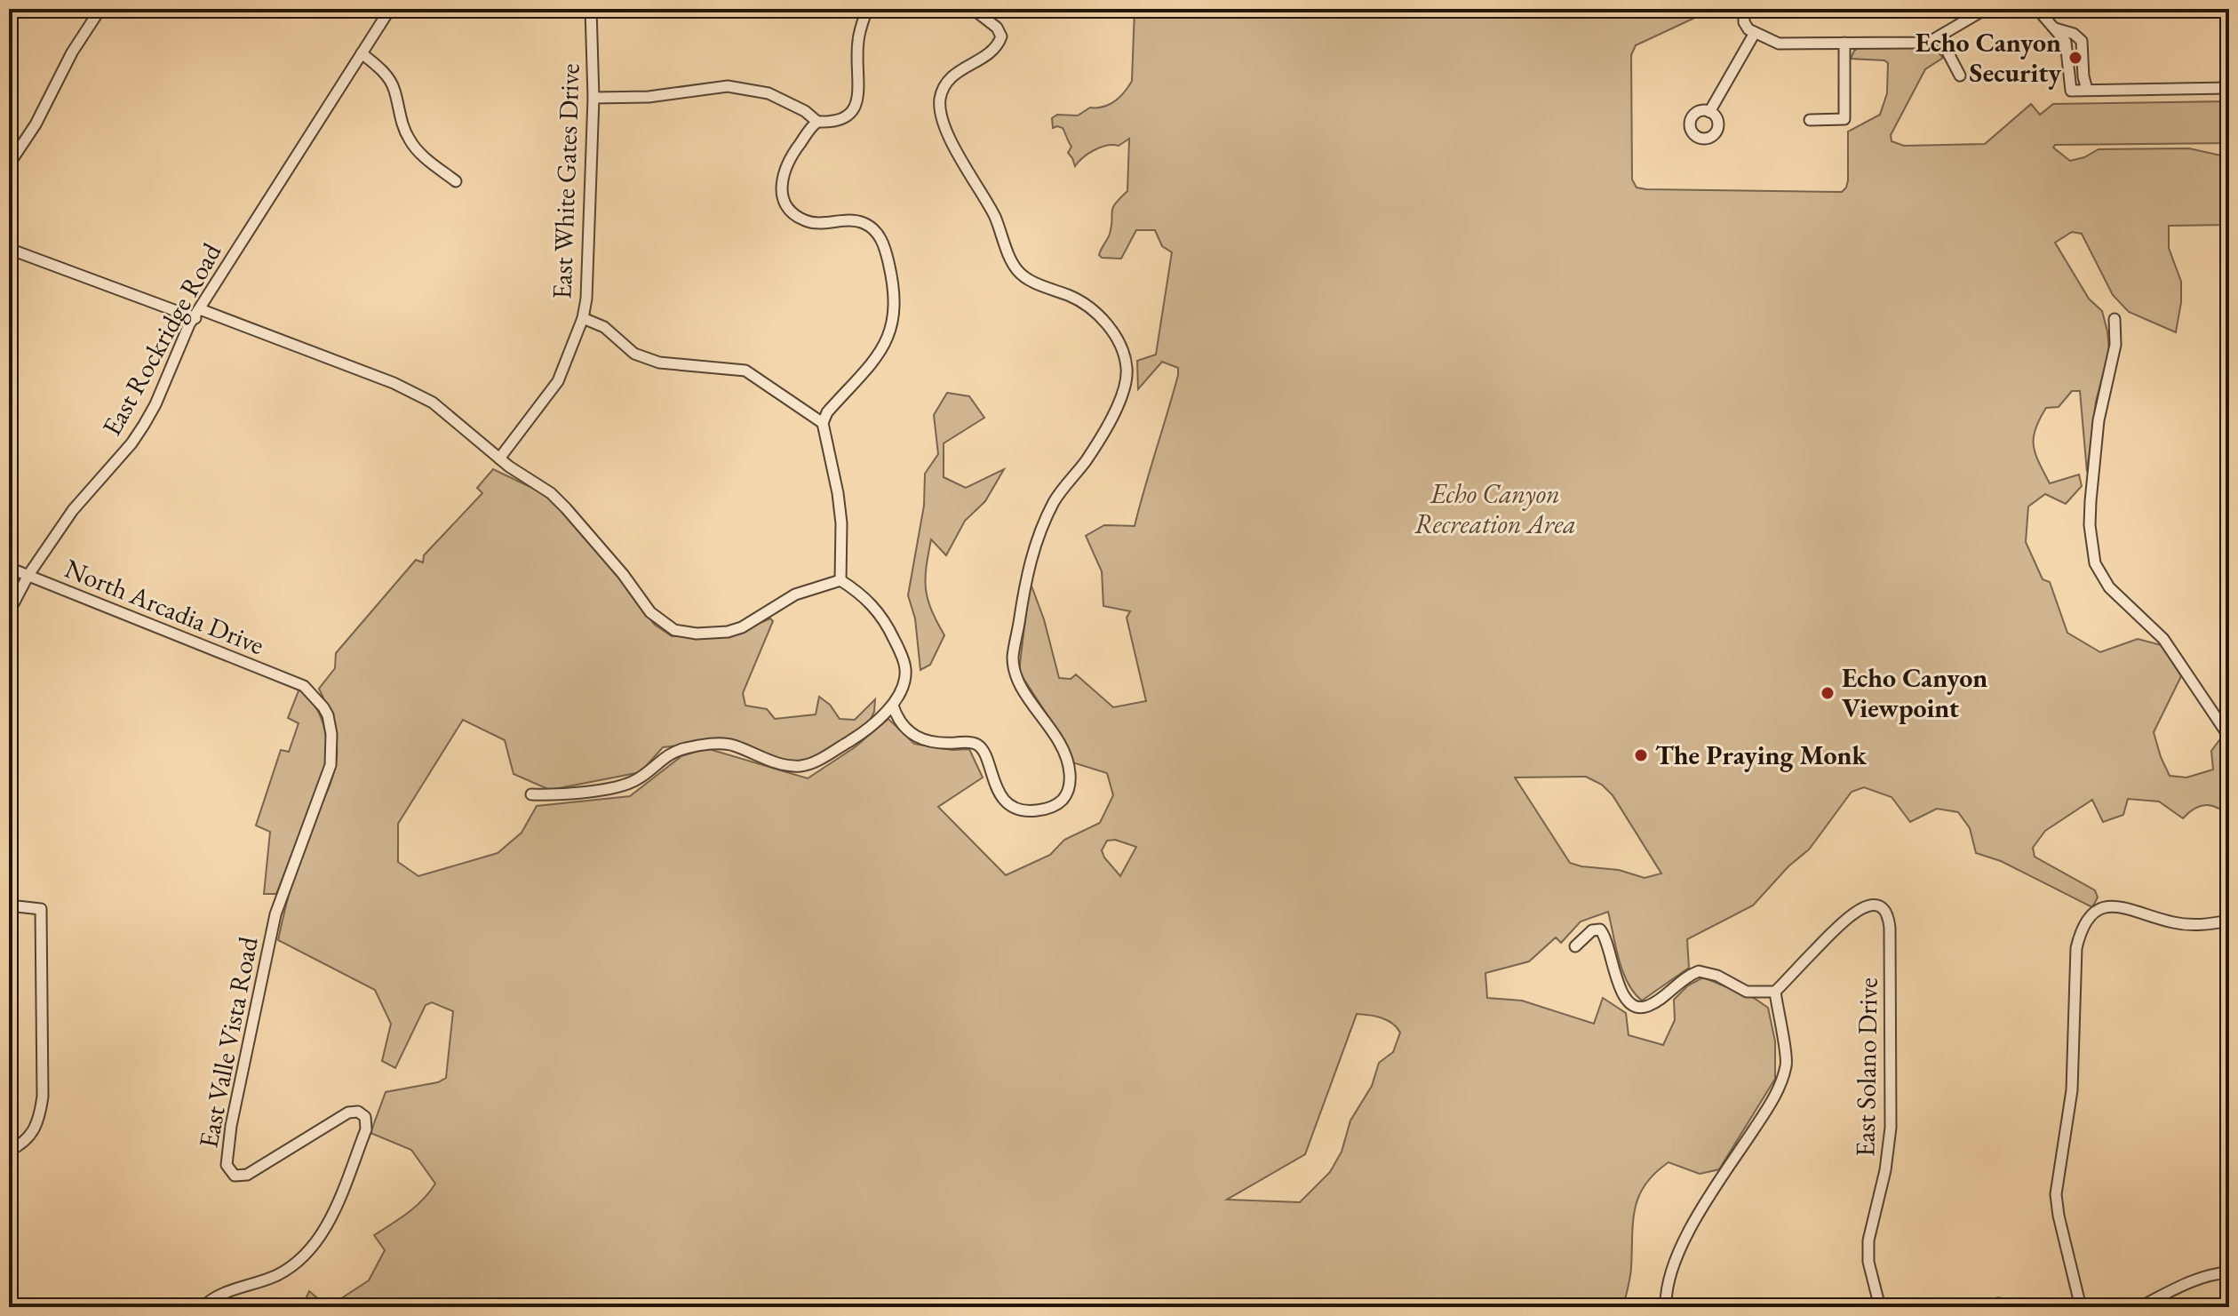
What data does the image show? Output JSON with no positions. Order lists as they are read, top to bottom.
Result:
{
  "streets": {
    "street": [
      "East White Gates Drive",
      "East Rockridge Road",
      "North Arcadia Drive",
      "East Valle Vista Road",
      "East Solano Drive"
    ]
  },
  "crossings": [
    ["East Rockridge Road", "North Arcadia Drive"],
    ["North Arcadia Drive", "East Valle Vista Road"]
  ],
  "parks": ["Echo Canyon Recreation Area"],
  "places": ["Echo Canyon Security", "Echo Canyon Viewpoint", "The Praying Monk"]
}
